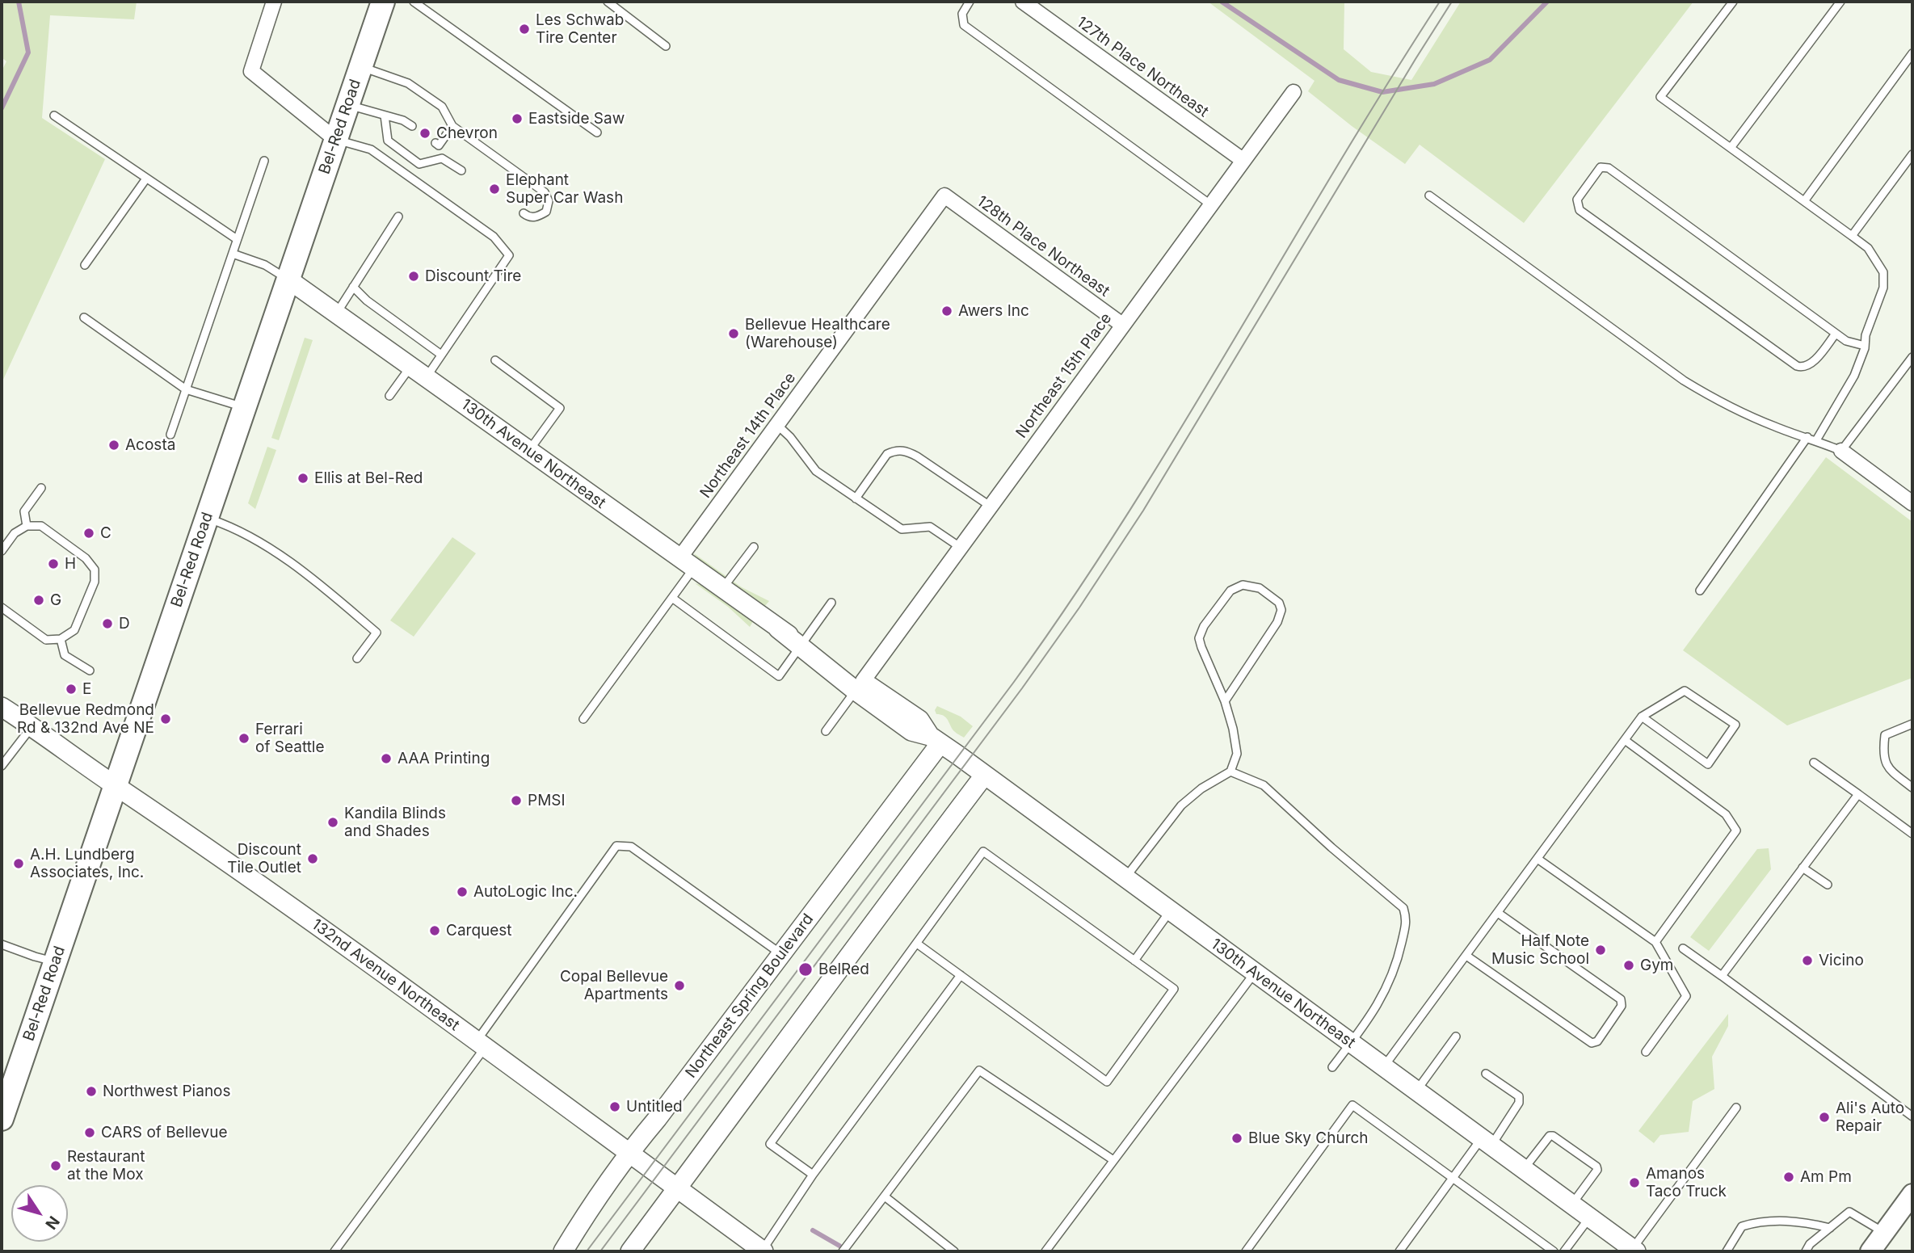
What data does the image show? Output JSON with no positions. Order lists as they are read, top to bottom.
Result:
{
  "streets": {
    "main road": ["Bel-Red Road"],
    "street": [
      "127th Place Northeast",
      "128th Place Northeast",
      "Northeast 15th Place",
      "Northeast 14th Place",
      "130th Avenue Northeast",
      "132nd Avenue Northeast",
      "Northeast Spring Boulevard"
    ]
  },
  "crossings": [
    ["127th Place Northeast", "Northeast 15th Place"],
    ["Bel-Red Road", "130th Avenue Northeast"],
    ["Bel-Red Road", "132nd Avenue Northeast"],
    ["128th Place Northeast", "Northeast 15th Place"],
    ["128th Place Northeast", "Northeast 14th Place"],
    ["Northeast 15th Place", "130th Avenue Northeast"],
    ["Northeast 14th Place", "130th Avenue Northeast"],
    ["130th Avenue Northeast", "Northeast Spring Boulevard"],
    ["132nd Avenue Northeast", "Northeast Spring Boulevard"]
  ],
  "places": [
    "Les Schwab Tire Center",
    "Eastside Saw",
    "Chevron",
    "Elephant Super Car Wash",
    "Discount Tire",
    "Awers Inc",
    "Bellevue Healthcare (Warehouse)",
    "Acosta",
    "Ellis at Bel-Red",
    "C",
    "H",
    "G",
    "D",
    "E",
    "Bellevue Redmond Rd & 132nd Ave NE",
    "Ferrari of Seattle",
    "AAA Printing",
    "PMSI",
    "Kandila Blinds and Shades",
    "Discount Tile Outlet",
    "A.H. Lundberg Associates, Inc.",
    "AutoLogic Inc.",
    "Carquest",
    "Half Note Music School",
    "Vicino",
    "Gym",
    "BelRed",
    "Copal Bellevue Apartments",
    "Northwest Pianos",
    "Untitled",
    "Ali's Auto Repair",
    "CARS of Bellevue",
    "Blue Sky Church",
    "Restaurant at the Mox",
    "Am Pm",
    "Amanos Taco Truck"
  ],
  "north": "bottom right"
}
